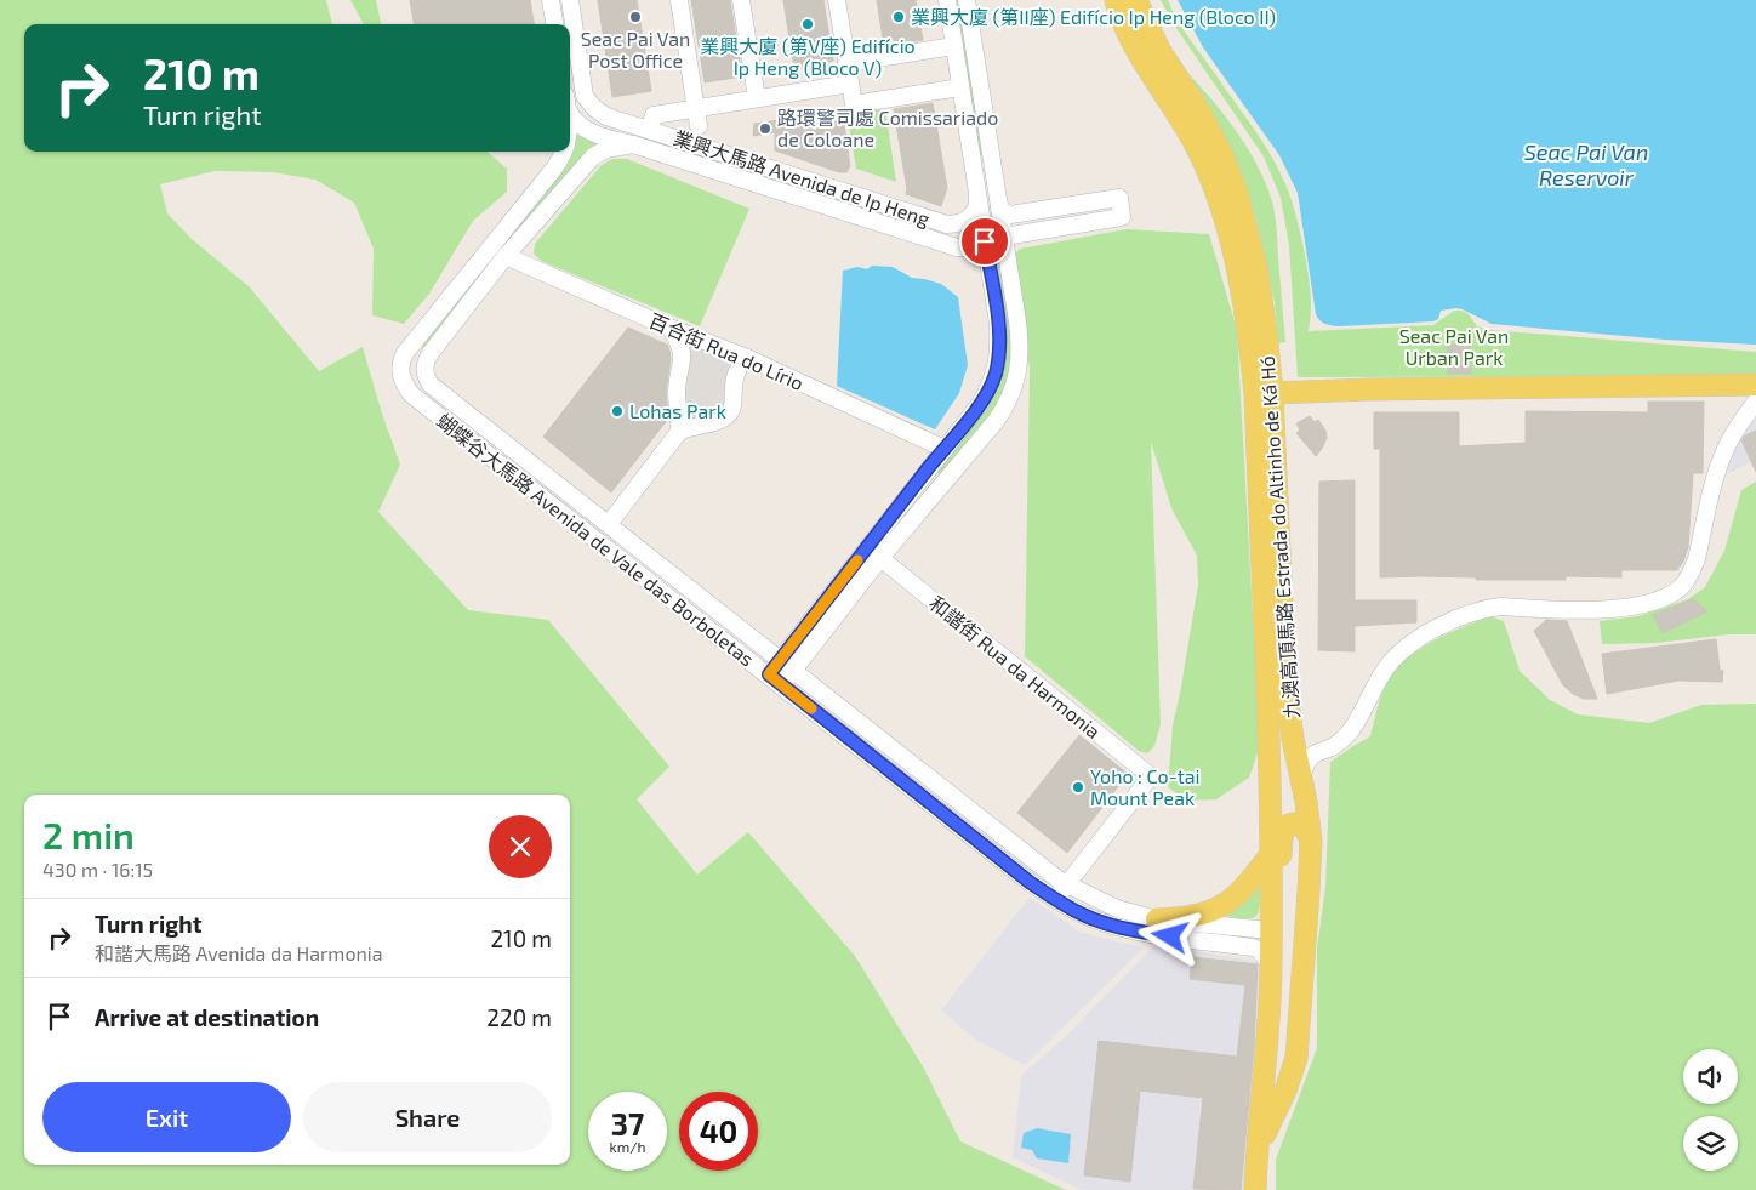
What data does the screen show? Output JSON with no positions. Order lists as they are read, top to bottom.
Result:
{
  "streets": {
    "main road": ["九澳高頂馬路 Estrada do Altinho de Ká Hó"],
    "street": [
      "業興大馬路 Avenida de Ip Heng",
      "百合街 Rua do Lírio",
      "蝴蝶谷大馬路 Avenida de Vale das Borboletas",
      "和諧街 Rua da Harmonia"
    ]
  },
  "crossings": [
    ["業興大馬路 Avenida de Ip Heng", "蝴蝶谷大馬路 Avenida de Vale das Borboletas"],
    ["百合街 Rua do Lírio", "蝴蝶谷大馬路 Avenida de Vale das Borboletas"],
    ["九澳高頂馬路 Estrada do Altinho de Ká Hó", "蝴蝶谷大馬路 Avenida de Vale das Borboletas"],
    ["蝴蝶谷大馬路 Avenida de Vale das Borboletas", "和諧街 Rua da Harmonia"]
  ],
  "water": ["Seac Pai Van Reservoir"],
  "parks": ["Seac Pai Van Urban Park"],
  "places": [
    "Seac Pai Van Post Office",
    "業興大廈 (第II座) Edifício Ip Heng (Bloco II)",
    "業興大廈 (第V座) Edifício Ip Heng (Bloco V)",
    "路環警司處 Comissariado de Coloane",
    "Lohas Park",
    "Yoho : Co-tai Mount Peak"
  ],
  "page": {
    "turn": ["210 m", "Turn right"],
    "heading": ["2 min", "430 m · 16:15"],
    "list": [
      {
        "name": "Turn right",
        "note": "和諧大馬路 Avenida da Harmonia",
        "value": "210 m"
      },
      {
        "name": "Arrive at destination",
        "value": "220 m"
      }
    ],
    "buttons": ["Exit", "Share"],
    "speed": "37 km/h",
    "limit": "40"
  }
}
